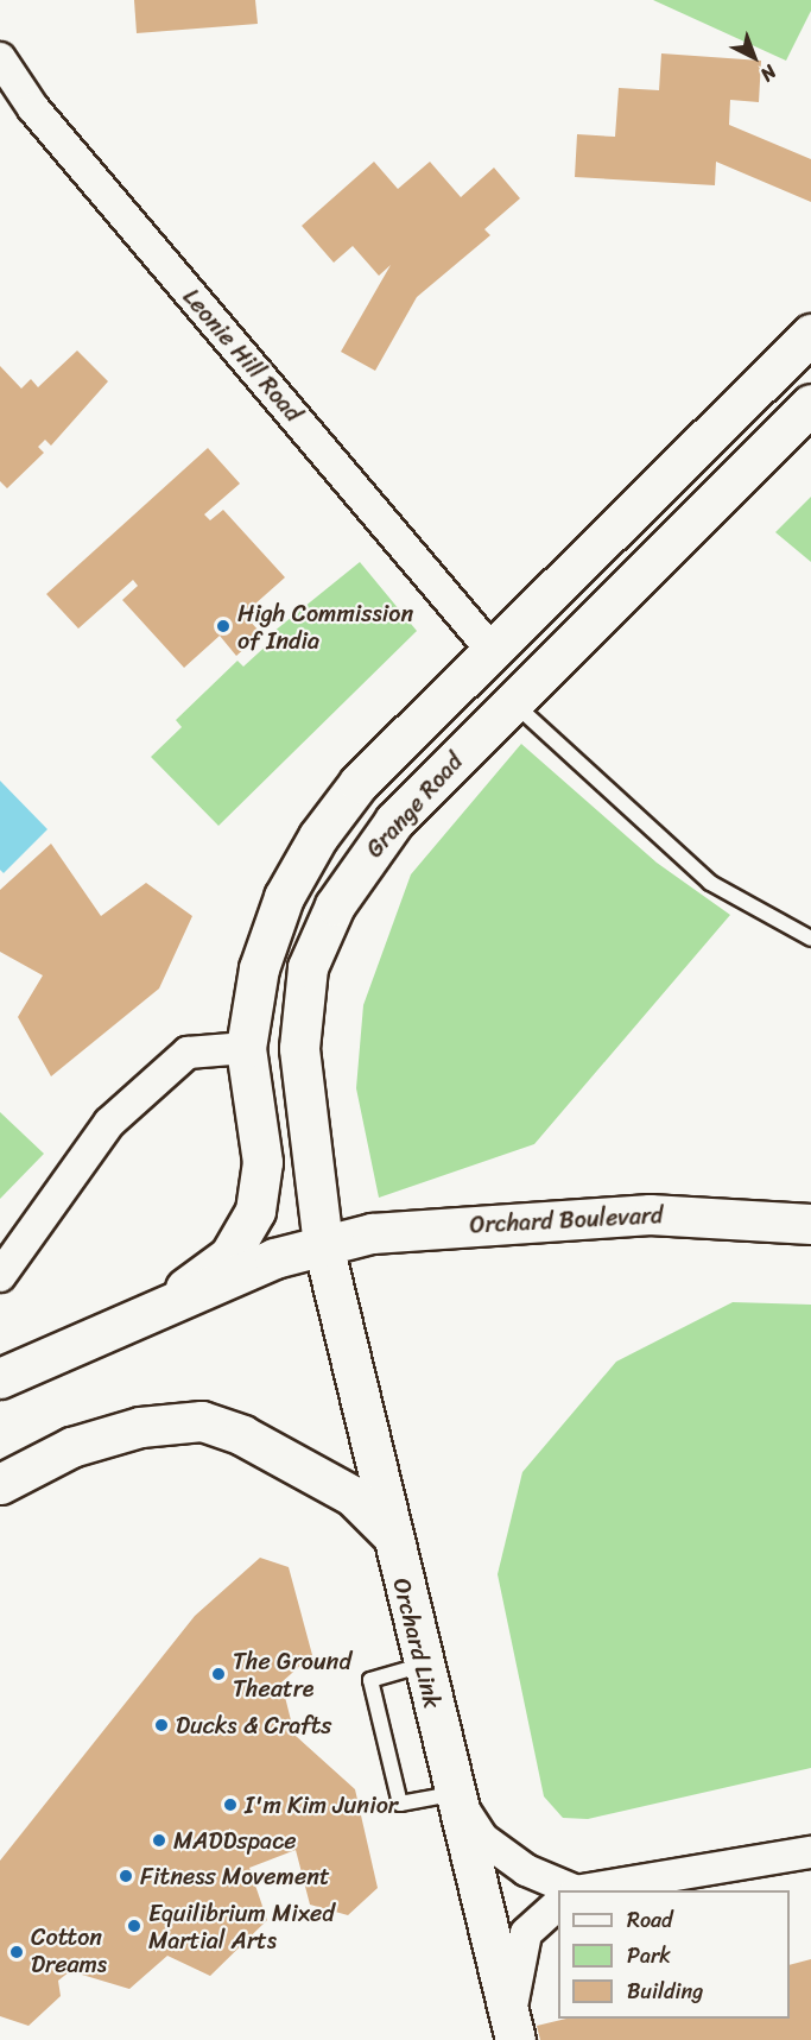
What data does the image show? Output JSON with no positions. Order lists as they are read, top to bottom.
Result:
{
  "streets": {
    "main road": ["Grange Road", "Orchard Boulevard", "Orchard Link"],
    "street": ["Leonie Hill Road"]
  },
  "crossings": [
    ["Grange Road", "Orchard Boulevard"],
    ["Grange Road", "Orchard Link"],
    ["Orchard Boulevard", "Orchard Link"]
  ],
  "places": [
    "High Commission of India",
    "The Ground Theatre",
    "Ducks & Crafts",
    "I'm Kim Junior",
    "MADDspace",
    "Fitness Movement",
    "Equilibrium Mixed Martial Arts",
    "Cotton Dreams"
  ],
  "legend": ["Road", "Park", "Building"],
  "north": "bottom right"
}
